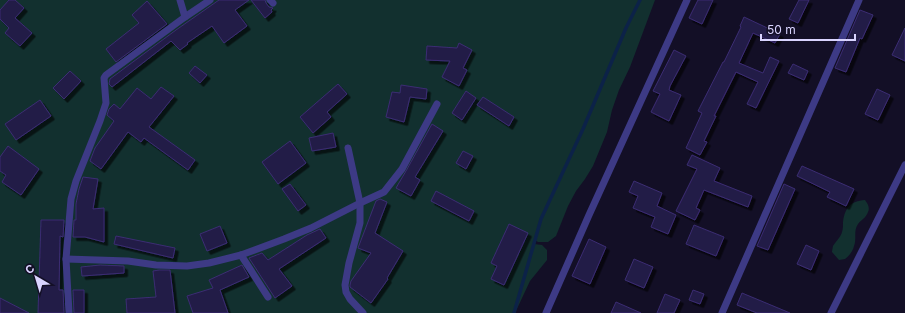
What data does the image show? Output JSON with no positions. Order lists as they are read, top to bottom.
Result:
{
  "scale_bar": "50 m",
  "north": "top left"
}
